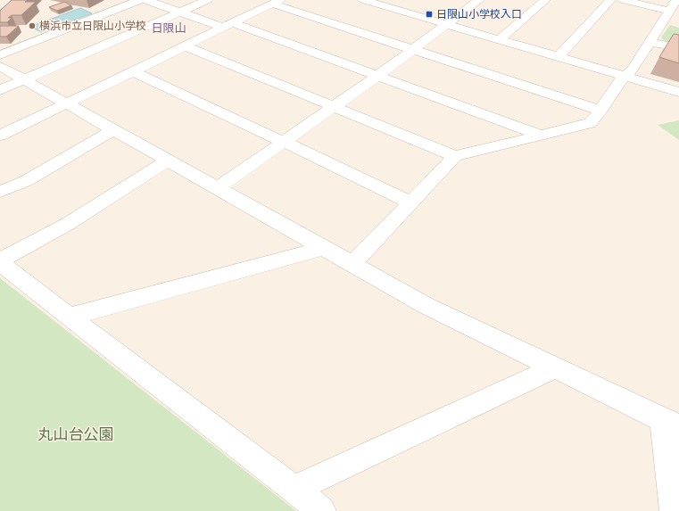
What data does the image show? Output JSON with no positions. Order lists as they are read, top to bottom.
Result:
{
  "districts": ["日限山"],
  "parks": ["丸山台公園"],
  "places": {
    "transit": ["日限山小学校入口"],
    "other": ["横浜市立日限山小学校"]
  }
}
